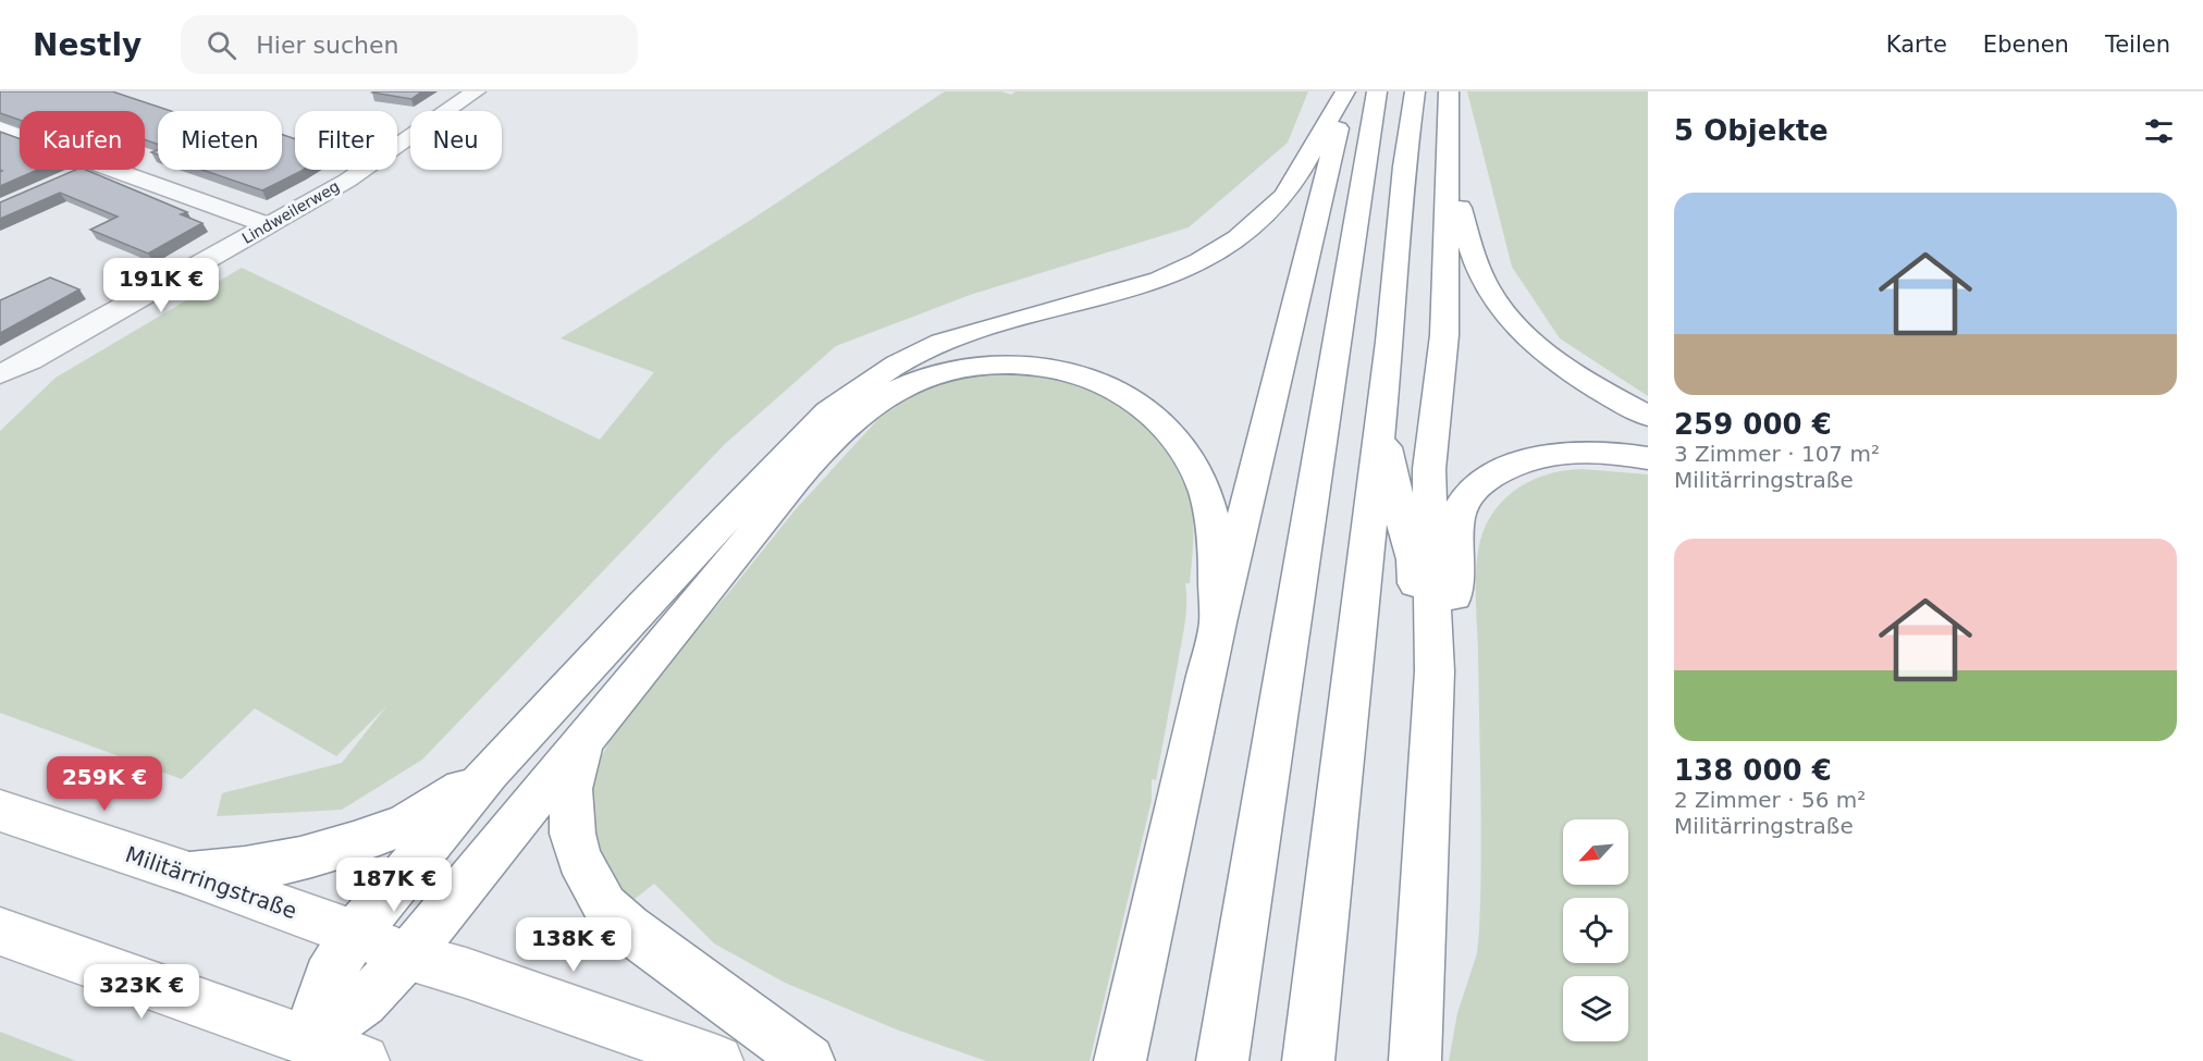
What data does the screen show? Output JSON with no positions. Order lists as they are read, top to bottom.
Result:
{
  "streets": {
    "main road": ["Militärringstraße"],
    "street": ["Lindweilerweg"]
  },
  "north": "bottom left",
  "page": {
    "header": "Nestly",
    "search": "Hier suchen",
    "nav": ["Karte", "Ebenen", "Teilen"],
    "heading": "5 Objekte",
    "chip": [
      "Kaufen",
      "Mieten",
      "Filter",
      "Neu"
    ],
    "list": [
      {
        "name": "259 000 €",
        "note": "3 Zimmer · 107 m² · Militärringstraße"
      },
      {
        "name": "138 000 €",
        "note": "2 Zimmer · 56 m² · Militärringstraße"
      }
    ],
    "price": [
      "191K €",
      "259K €",
      "187K €",
      "138K €",
      "323K €"
    ]
  }
}
